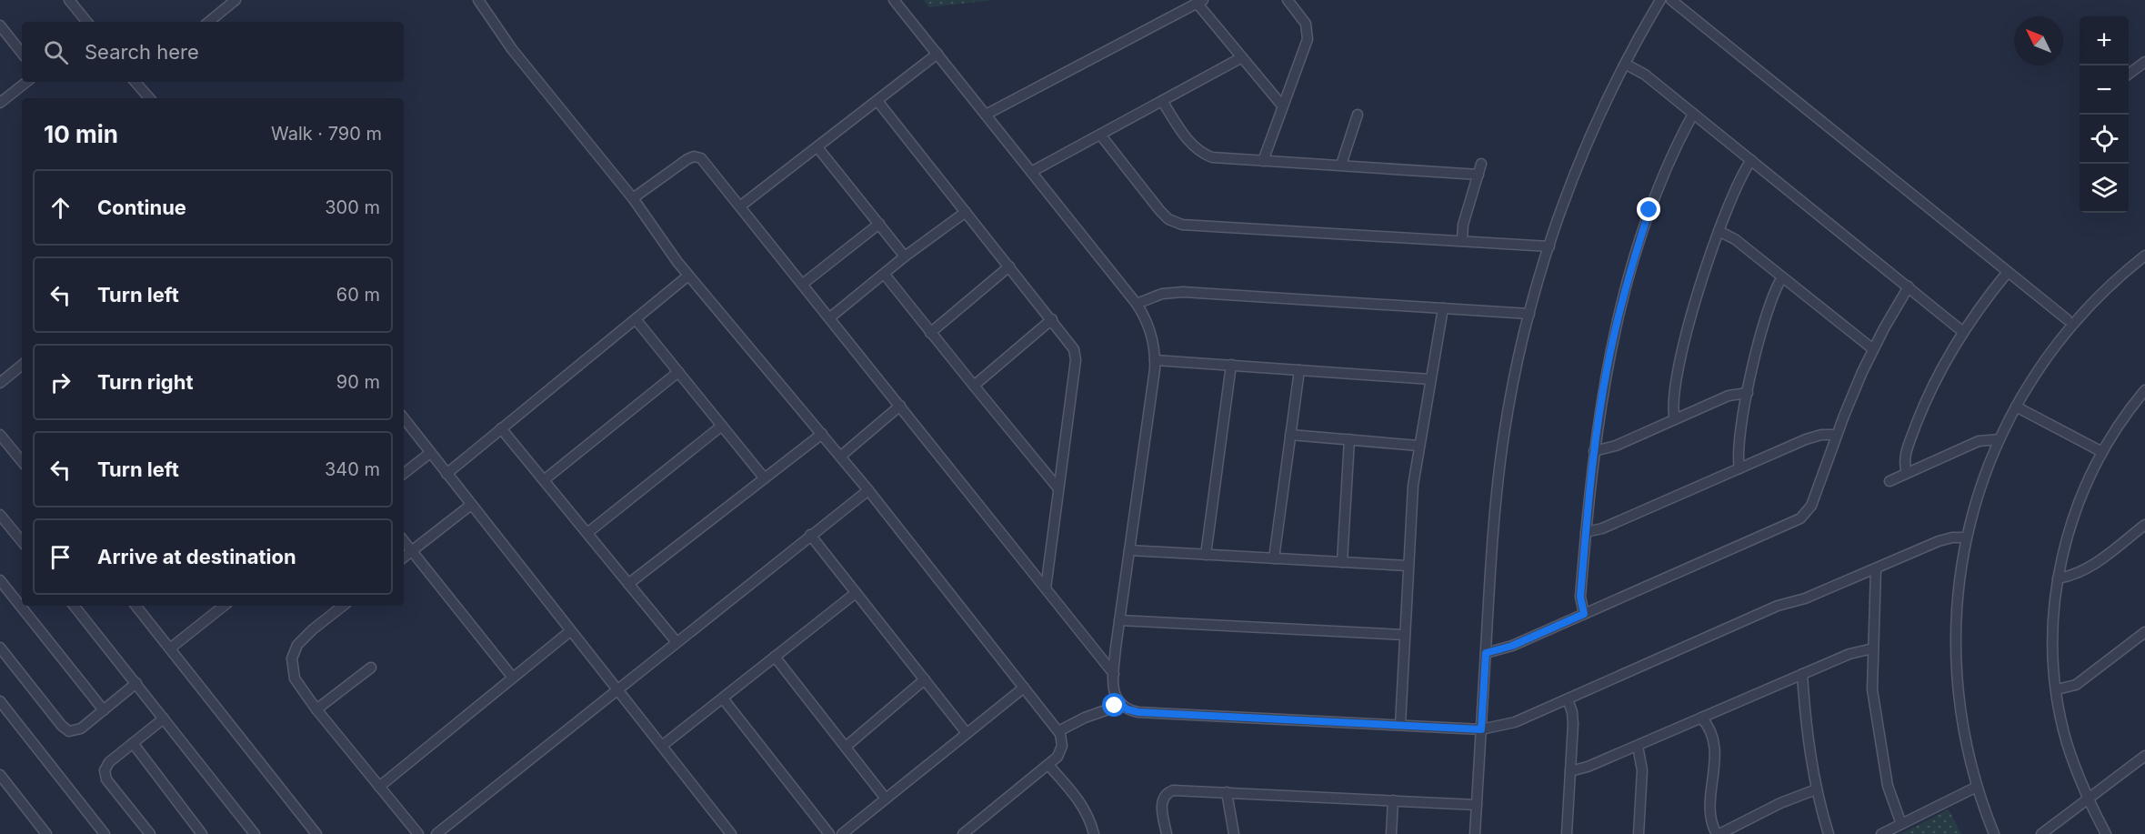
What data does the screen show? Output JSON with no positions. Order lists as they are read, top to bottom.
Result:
{
  "north": "top left",
  "page": {
    "map_buttons": ["+", "−"],
    "search": "Search here",
    "heading": ["10 min", "Walk · 790 m"],
    "list": [
      ["Continue", "300 m"],
      ["Turn left", "60 m"],
      ["Turn right", "90 m"],
      ["Turn left", "340 m"],
      "Arrive at destination"
    ]
  }
}
